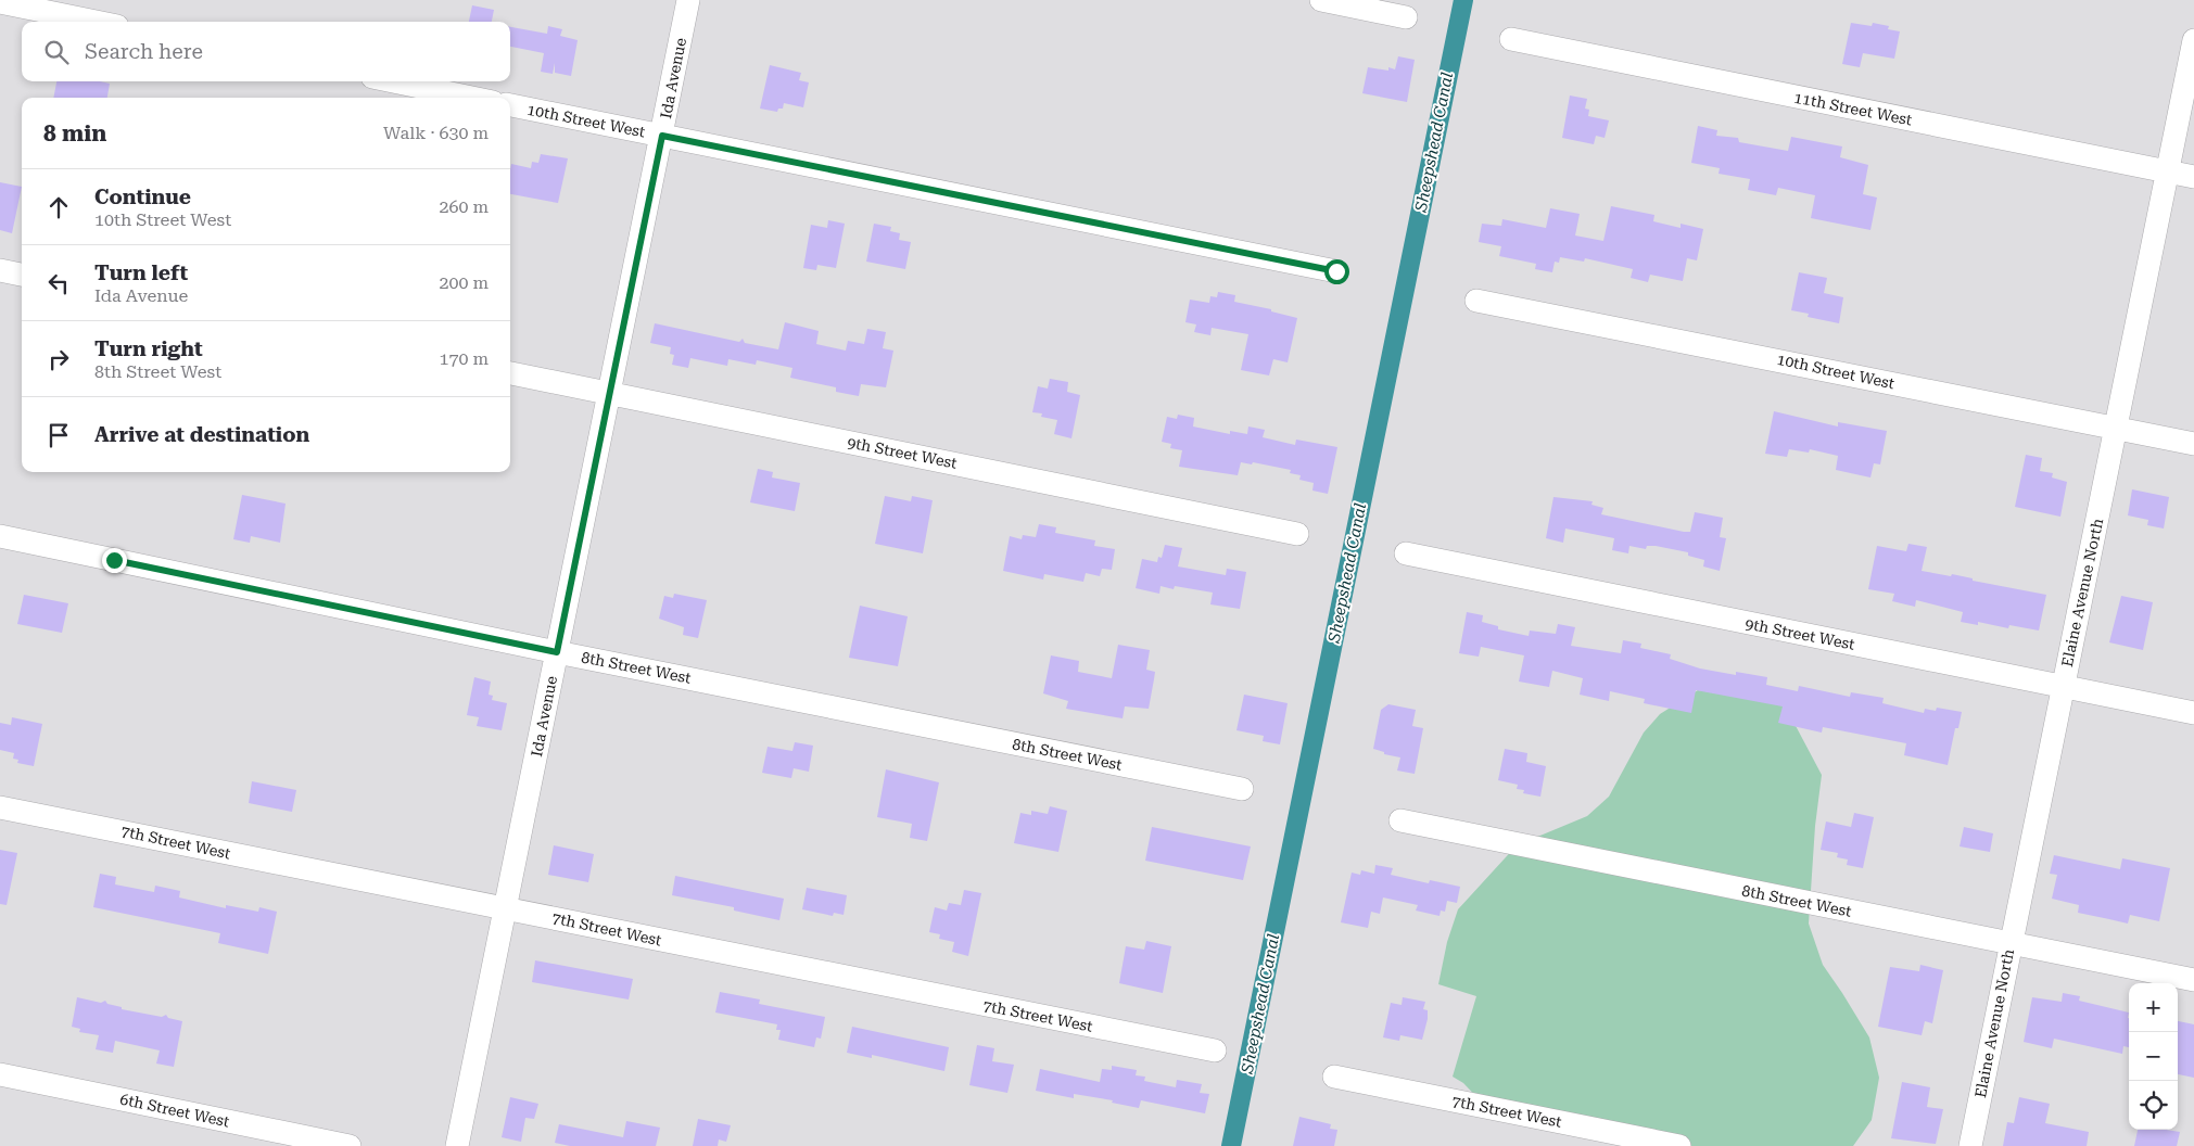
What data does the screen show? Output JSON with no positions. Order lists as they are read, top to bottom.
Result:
{
  "streets": {
    "street": [
      "Ida Avenue",
      "11th Street West",
      "10th Street West",
      "9th Street West",
      "Elaine Avenue North",
      "8th Street West",
      "7th Street West",
      "6th Street West"
    ]
  },
  "crossings": [
    ["Ida Avenue", "10th Street West"],
    ["Ida Avenue", "9th Street West"],
    ["Ida Avenue", "8th Street West"],
    ["Ida Avenue", "7th Street West"],
    ["11th Street West", "Elaine Avenue North"],
    ["10th Street West", "Elaine Avenue North"],
    ["9th Street West", "Elaine Avenue North"],
    ["Elaine Avenue North", "8th Street West"]
  ],
  "water": ["Sheepshead Canal"],
  "page": {
    "search": "Search here",
    "heading": ["8 min", "Walk · 630 m"],
    "list": [
      ["Continue", "10th Street West", "260 m"],
      ["Turn left", "Ida Avenue", "200 m"],
      ["Turn right", "8th Street West", "170 m"],
      "Arrive at destination"
    ],
    "map_buttons": ["+", "−"]
  }
}
